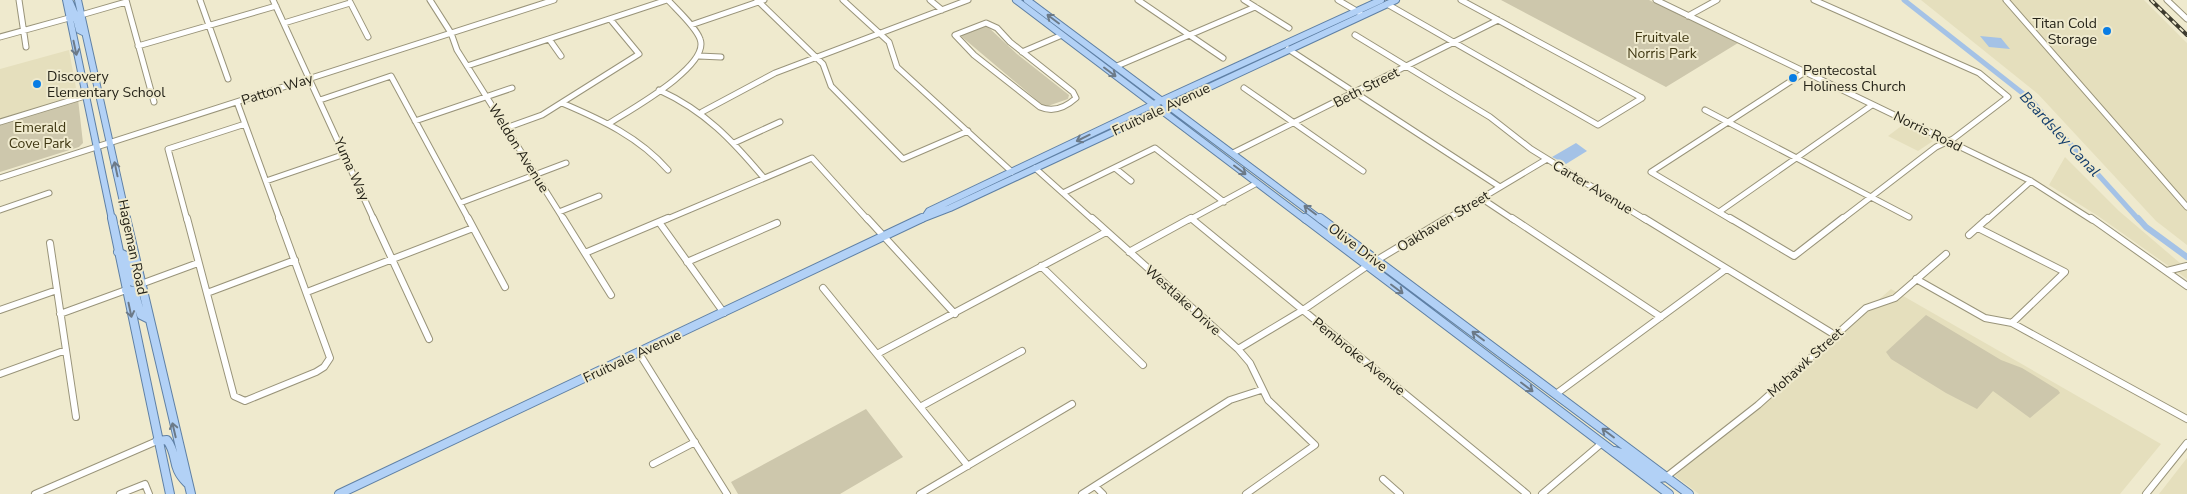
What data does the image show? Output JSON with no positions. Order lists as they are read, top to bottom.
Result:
{
  "streets": {
    "main road": ["Fruitvale Avenue", "Hageman Road", "Olive Drive"],
    "street": [
      "Beth Street",
      "Patton Way",
      "Norris Road",
      "Weldon Avenue",
      "Yuma Way",
      "Carter Avenue",
      "Oakhaven Street",
      "Westlake Drive",
      "Pembroke Avenue",
      "Mohawk Street"
    ]
  },
  "crossings": [
    ["Beth Street", "Carter Avenue"],
    ["Beth Street", "Olive Drive"],
    ["Patton Way", "Weldon Avenue"],
    ["Patton Way", "Yuma Way"],
    ["Patton Way", "Hageman Road"],
    ["Fruitvale Avenue", "Olive Drive"],
    ["Fruitvale Avenue", "Westlake Drive"],
    ["Carter Avenue", "Oakhaven Street"],
    ["Carter Avenue", "Mohawk Street"],
    ["Oakhaven Street", "Olive Drive"],
    ["Oakhaven Street", "Westlake Drive"],
    ["Oakhaven Street", "Pembroke Avenue"],
    ["Olive Drive", "Mohawk Street"]
  ],
  "water": ["Beardsley Canal"],
  "parks": ["Fruitvale Norris Park", "Emerald Cove Park"],
  "places": ["Titan Cold Storage", "Pentecostal Holiness Church", "Discovery Elementary School"]
}
